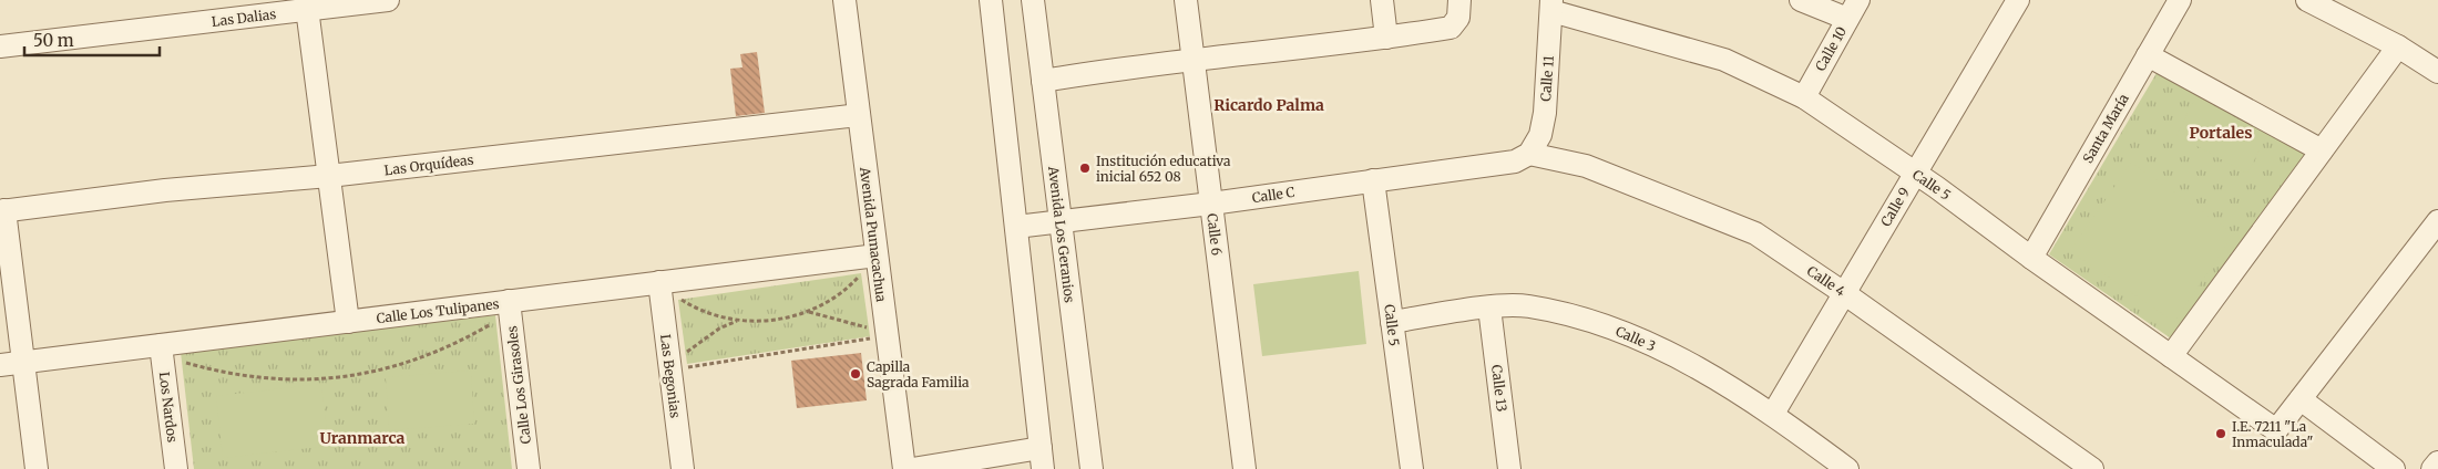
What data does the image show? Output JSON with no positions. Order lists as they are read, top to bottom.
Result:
{
  "streets": {
    "street": [
      "Las Dalias",
      "Calle 10",
      "Calle 11",
      "Santa María",
      "Las Orquídeas",
      "Calle 5",
      "Calle C",
      "Calle 9",
      "Avenida Pumacachua",
      "Avenida Los Geranios",
      "Calle 6",
      "Calle 4",
      "Calle Los Tulipanes",
      "Calle 3",
      "Las Begonias",
      "Calle Los Girasoles",
      "Calle 13",
      "Los Nardos"
    ]
  },
  "crossings": [
    ["Calle 10", "Calle 5"],
    ["Calle 11", "Calle 5"],
    ["Calle 11", "Calle C"],
    ["Calle 11", "Calle 4"],
    ["Santa María", "Calle 5"],
    ["Las Orquídeas", "Avenida Pumacachua"],
    ["Calle 5", "Calle C"],
    ["Calle 5", "Calle 9"],
    ["Calle 5", "Calle 3"],
    ["Calle C", "Avenida Los Geranios"],
    ["Calle C", "Calle 6"],
    ["Calle C", "Calle 4"],
    ["Calle 9", "Calle 4"],
    ["Calle 9", "Calle 3"],
    ["Avenida Pumacachua", "Calle Los Tulipanes"],
    ["Calle Los Tulipanes", "Las Begonias"],
    ["Calle Los Tulipanes", "Calle Los Girasoles"],
    ["Calle Los Tulipanes", "Los Nardos"],
    ["Calle 3", "Calle 13"]
  ],
  "districts": ["Ricardo Palma", "Portales", "Uranmarca"],
  "places": ["Institución educativa inicial 652 08", "Capilla Sagrada Familia", "I.E. 7211 \"La Inmaculada\""],
  "scale_bar": "50 m"
}
